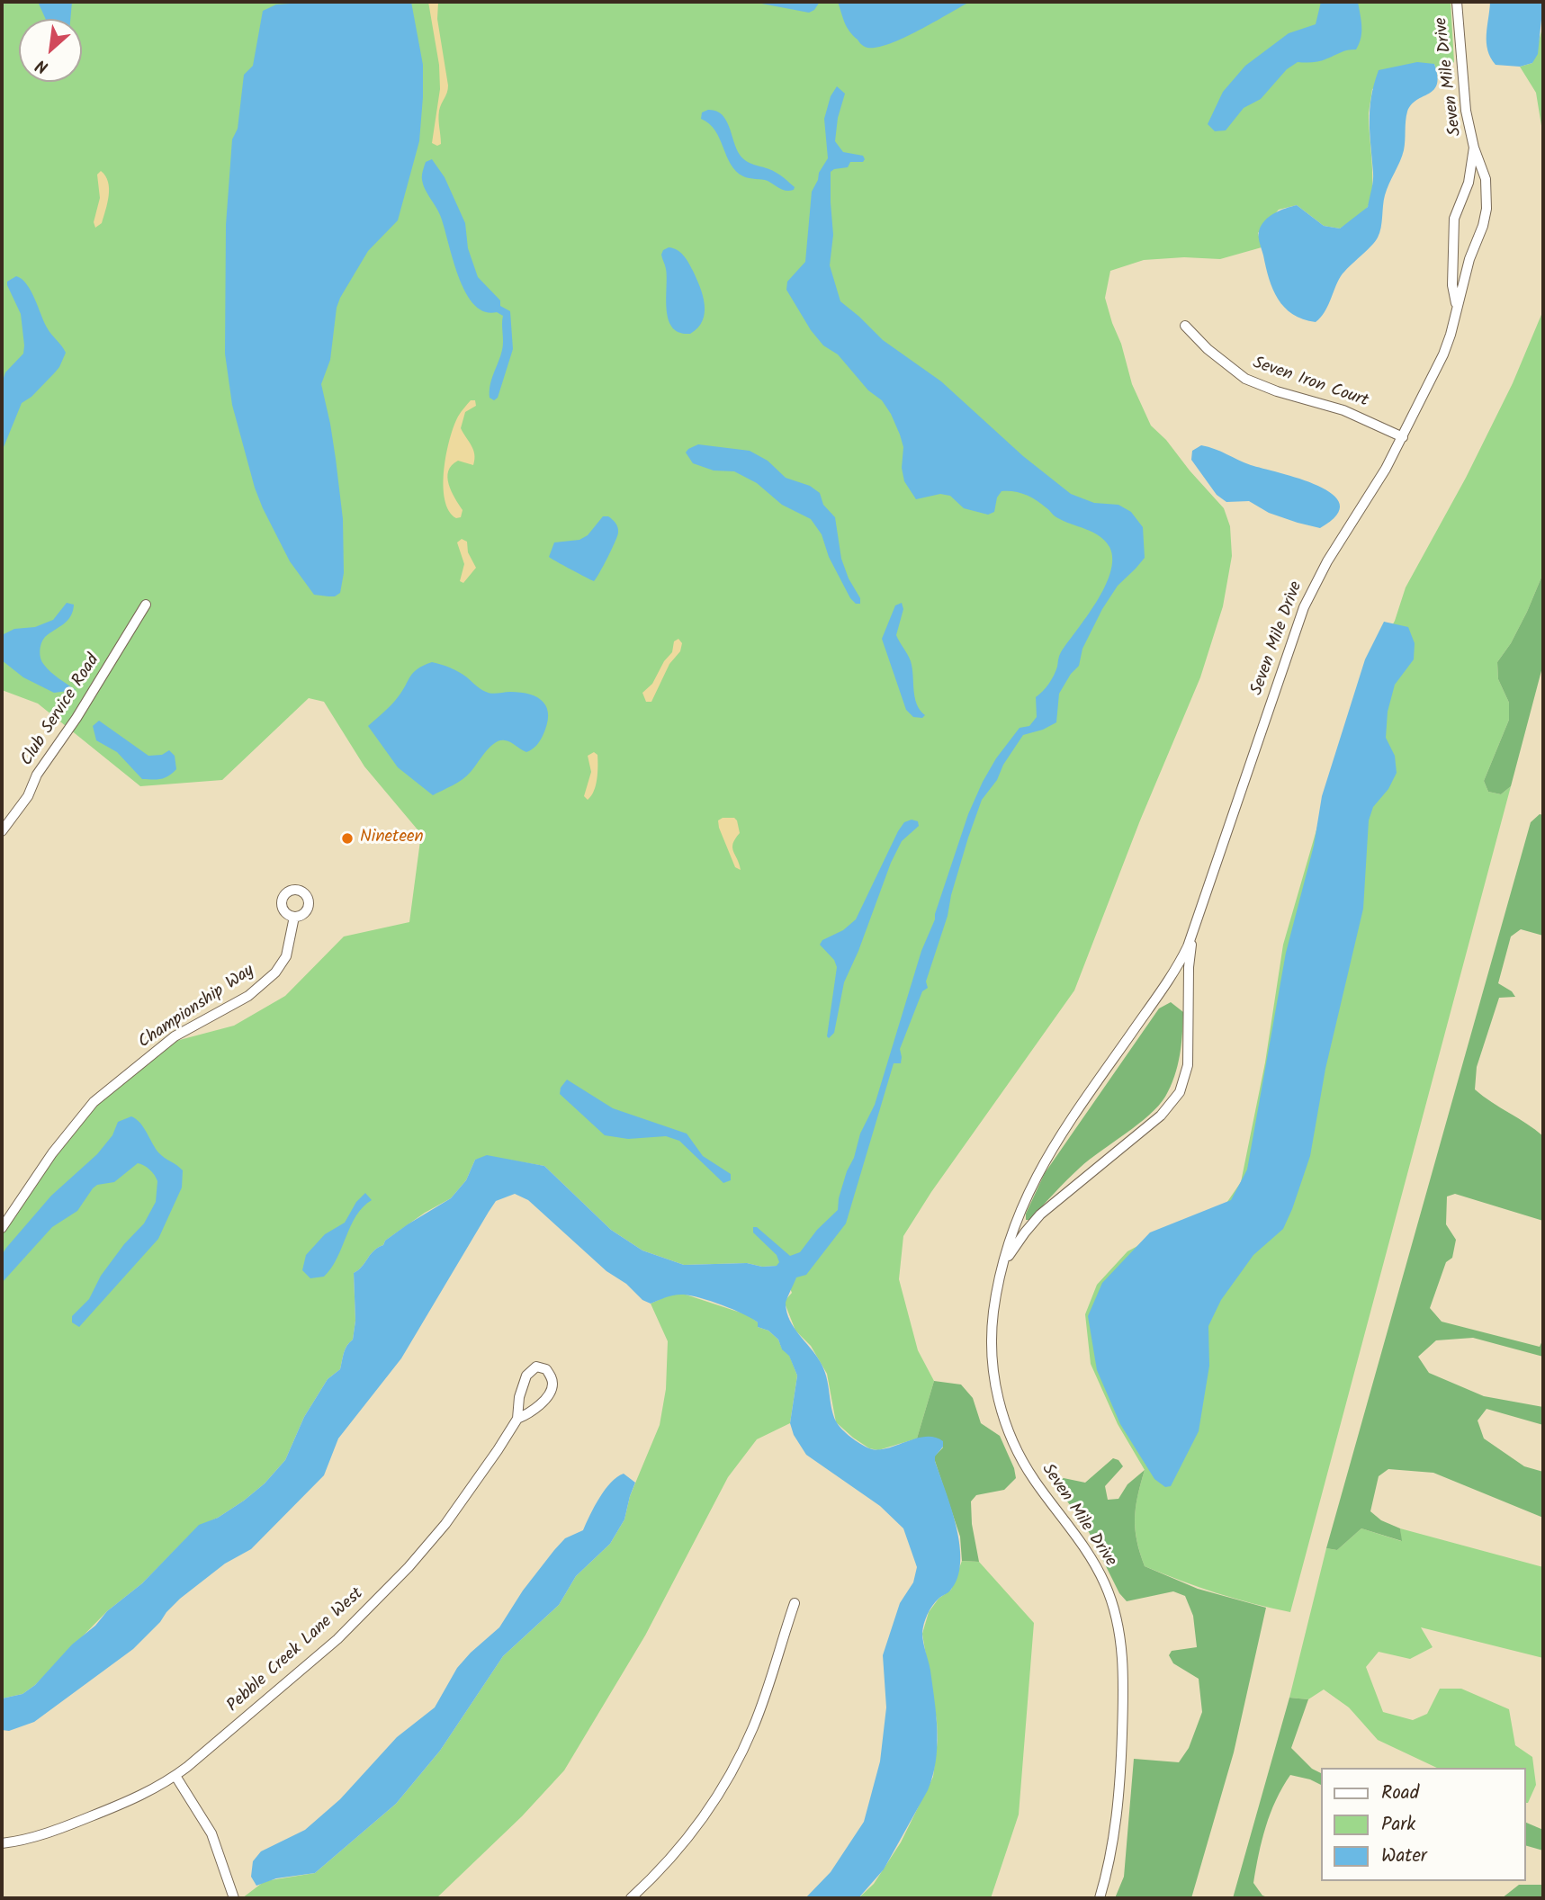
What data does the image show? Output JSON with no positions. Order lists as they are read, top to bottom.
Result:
{
  "streets": {
    "street": [
      "Seven Mile Drive",
      "Seven Iron Court",
      "Club Service Road",
      "Championship Way",
      "Pebble Creek Lane West"
    ]
  },
  "crossings": [
    ["Seven Mile Drive", "Seven Iron Court"]
  ],
  "places": ["Nineteen"],
  "legend": ["Road", "Park", "Water"],
  "north": "bottom left"
}
